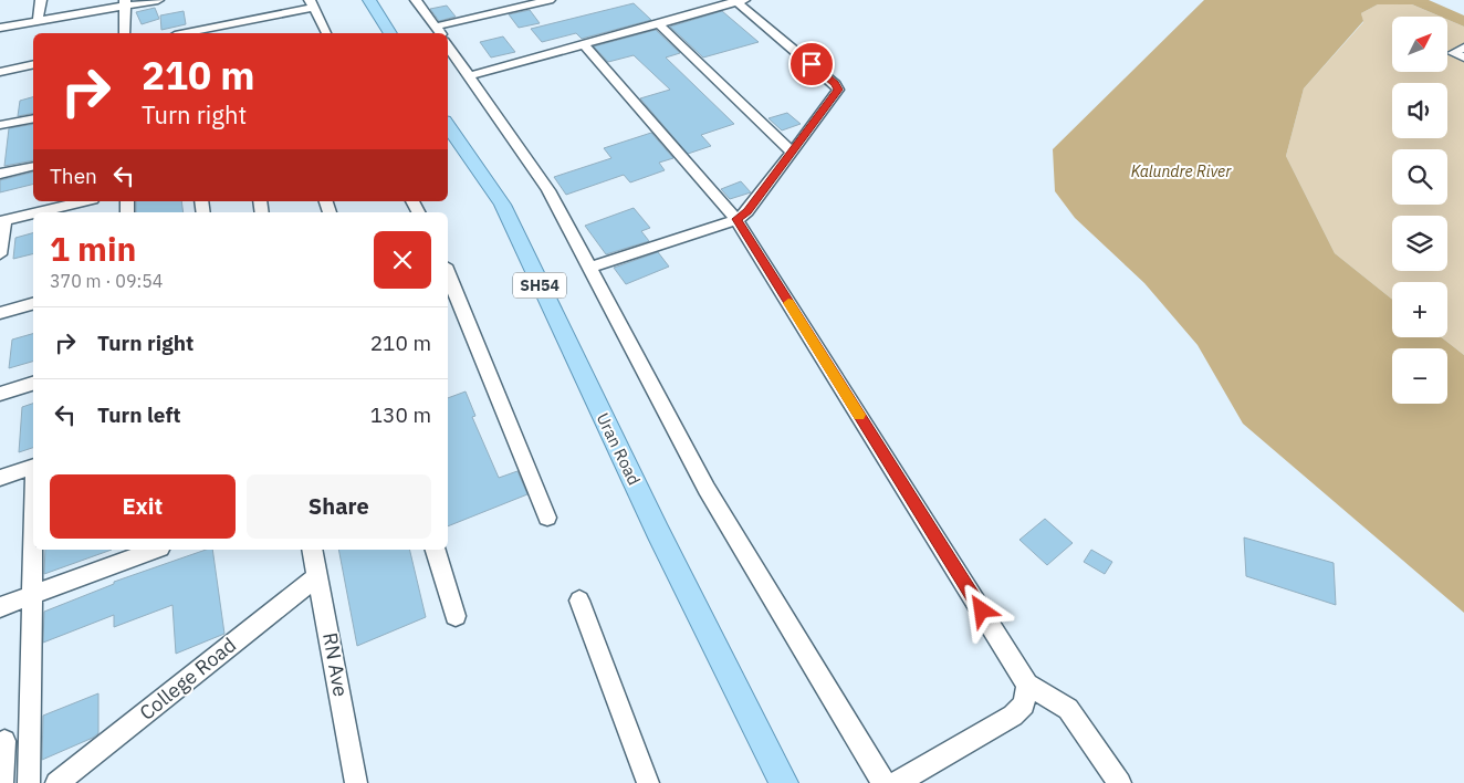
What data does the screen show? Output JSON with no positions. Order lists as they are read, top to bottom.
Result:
{
  "streets": {
    "main road": ["SH54", "Uran Road"],
    "street": ["RN Ave", "College Road"]
  },
  "crossings": [
    ["RN Ave", "College Road"]
  ],
  "water": ["Kalundre River"],
  "north": "top right",
  "page": {
    "map_buttons": ["+", "−"],
    "turn": ["210 m", "Turn right"],
    "then": "Then",
    "heading": ["1 min", "370 m · 09:54"],
    "list": [
      {
        "name": "Turn right",
        "value": "210 m"
      },
      {
        "name": "Turn left",
        "value": "130 m"
      }
    ],
    "buttons": ["Exit", "Share"]
  }
}
